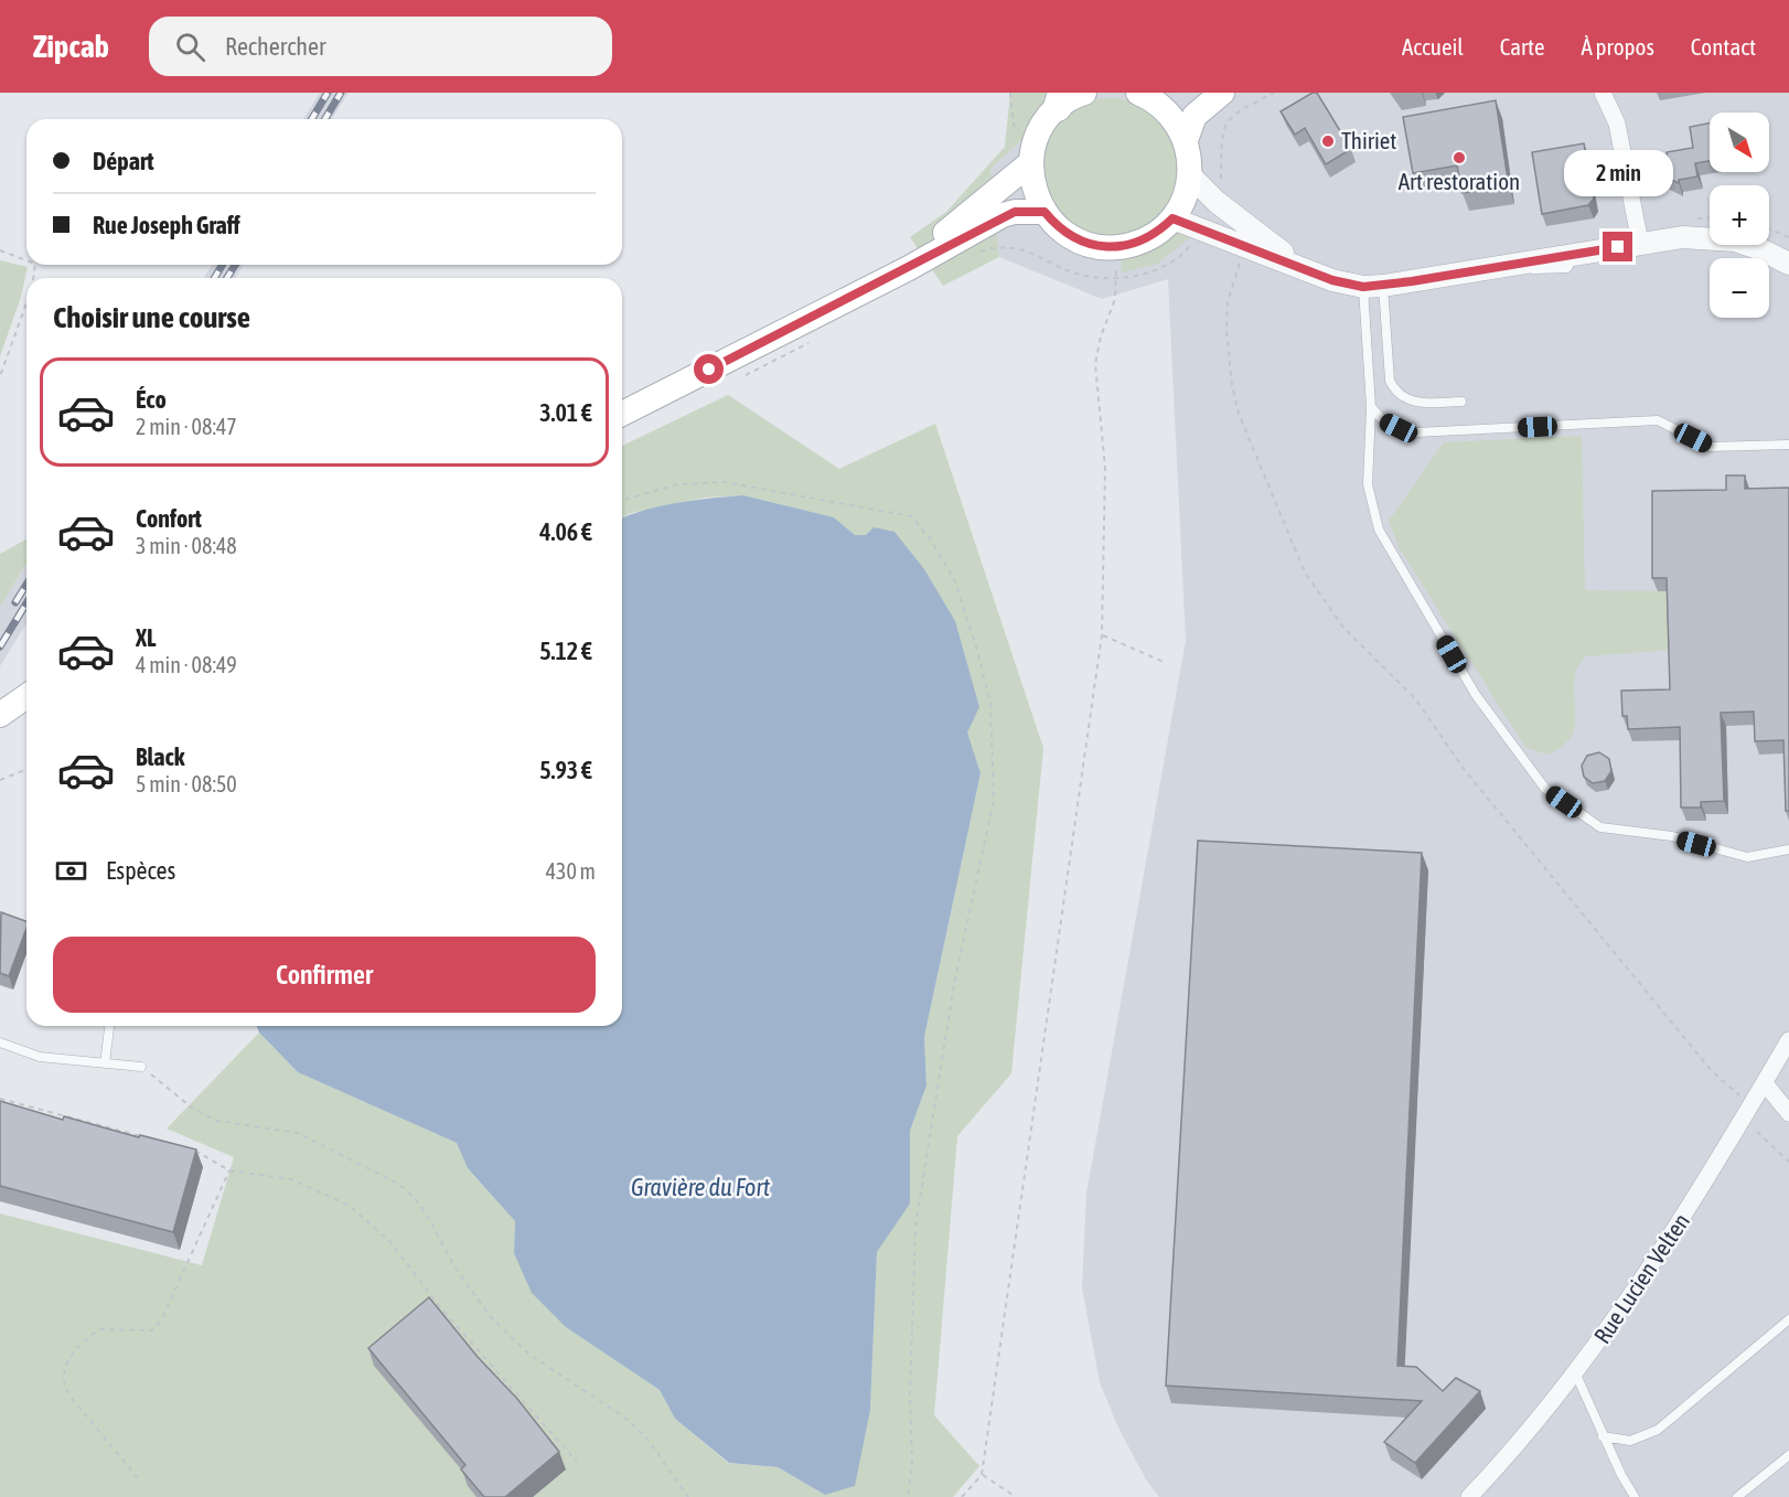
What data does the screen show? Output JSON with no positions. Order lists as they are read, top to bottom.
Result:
{
  "streets": {
    "street": ["Rue Lucien Velten"]
  },
  "water": ["Gravière du Fort"],
  "places": ["Thiriet", "Art restoration"],
  "north": "bottom right",
  "page": {
    "header": "Zipcab",
    "search": "Rechercher",
    "nav": [
      "Accueil",
      "Carte",
      "À propos",
      "Contact"
    ],
    "map_buttons": ["+", "−"],
    "banner": ["Départ", "Rue Joseph Graff"],
    "bubble": "2 min",
    "heading": "Choisir une course",
    "list": [
      {
        "name": "Éco",
        "note": "2 min · 08:47",
        "value": "3.01 €"
      },
      {
        "name": "Confort",
        "note": "3 min · 08:48",
        "value": "4.06 €"
      },
      {
        "name": "XL",
        "note": "4 min · 08:49",
        "value": "5.12 €"
      },
      {
        "name": "Black",
        "note": "5 min · 08:50",
        "value": "5.93 €"
      }
    ],
    "pay": ["Espèces", "430 m"],
    "buttons": "Confirmer"
  }
}
